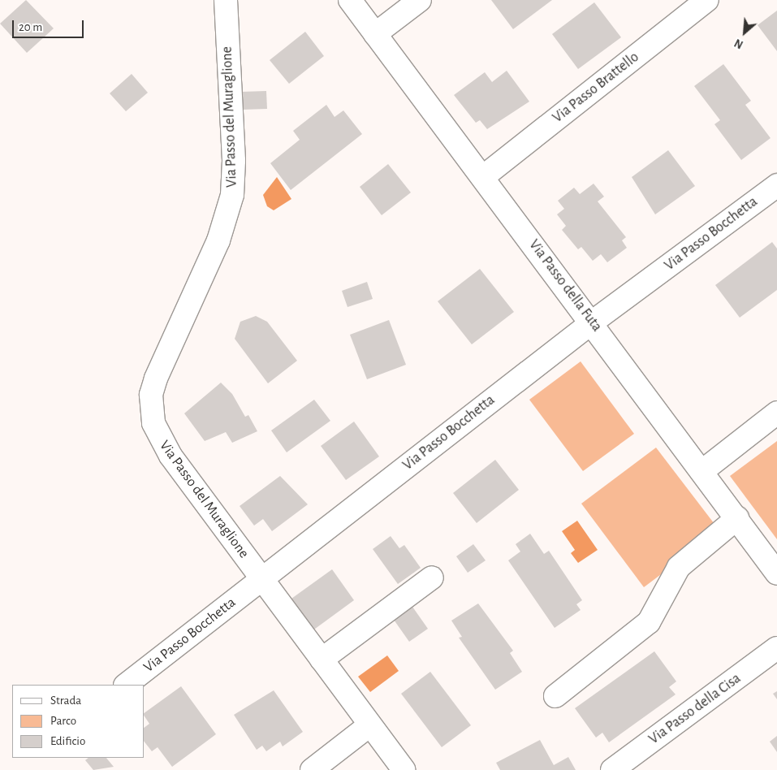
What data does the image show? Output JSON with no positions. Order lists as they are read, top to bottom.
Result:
{
  "streets": {
    "street": [
      "Via Passo Brattello",
      "Via Passo del Muraglione",
      "Via Passo Bocchetta",
      "Via Passo della Futa",
      "Via Passo della Cisa"
    ]
  },
  "crossings": [
    ["Via Passo Brattello", "Via Passo della Futa"],
    ["Via Passo del Muraglione", "Via Passo Bocchetta"],
    ["Via Passo Bocchetta", "Via Passo della Futa"]
  ],
  "legend": ["Strada", "Parco", "Edificio"],
  "scale_bar": "20 m",
  "north": "bottom left"
}
